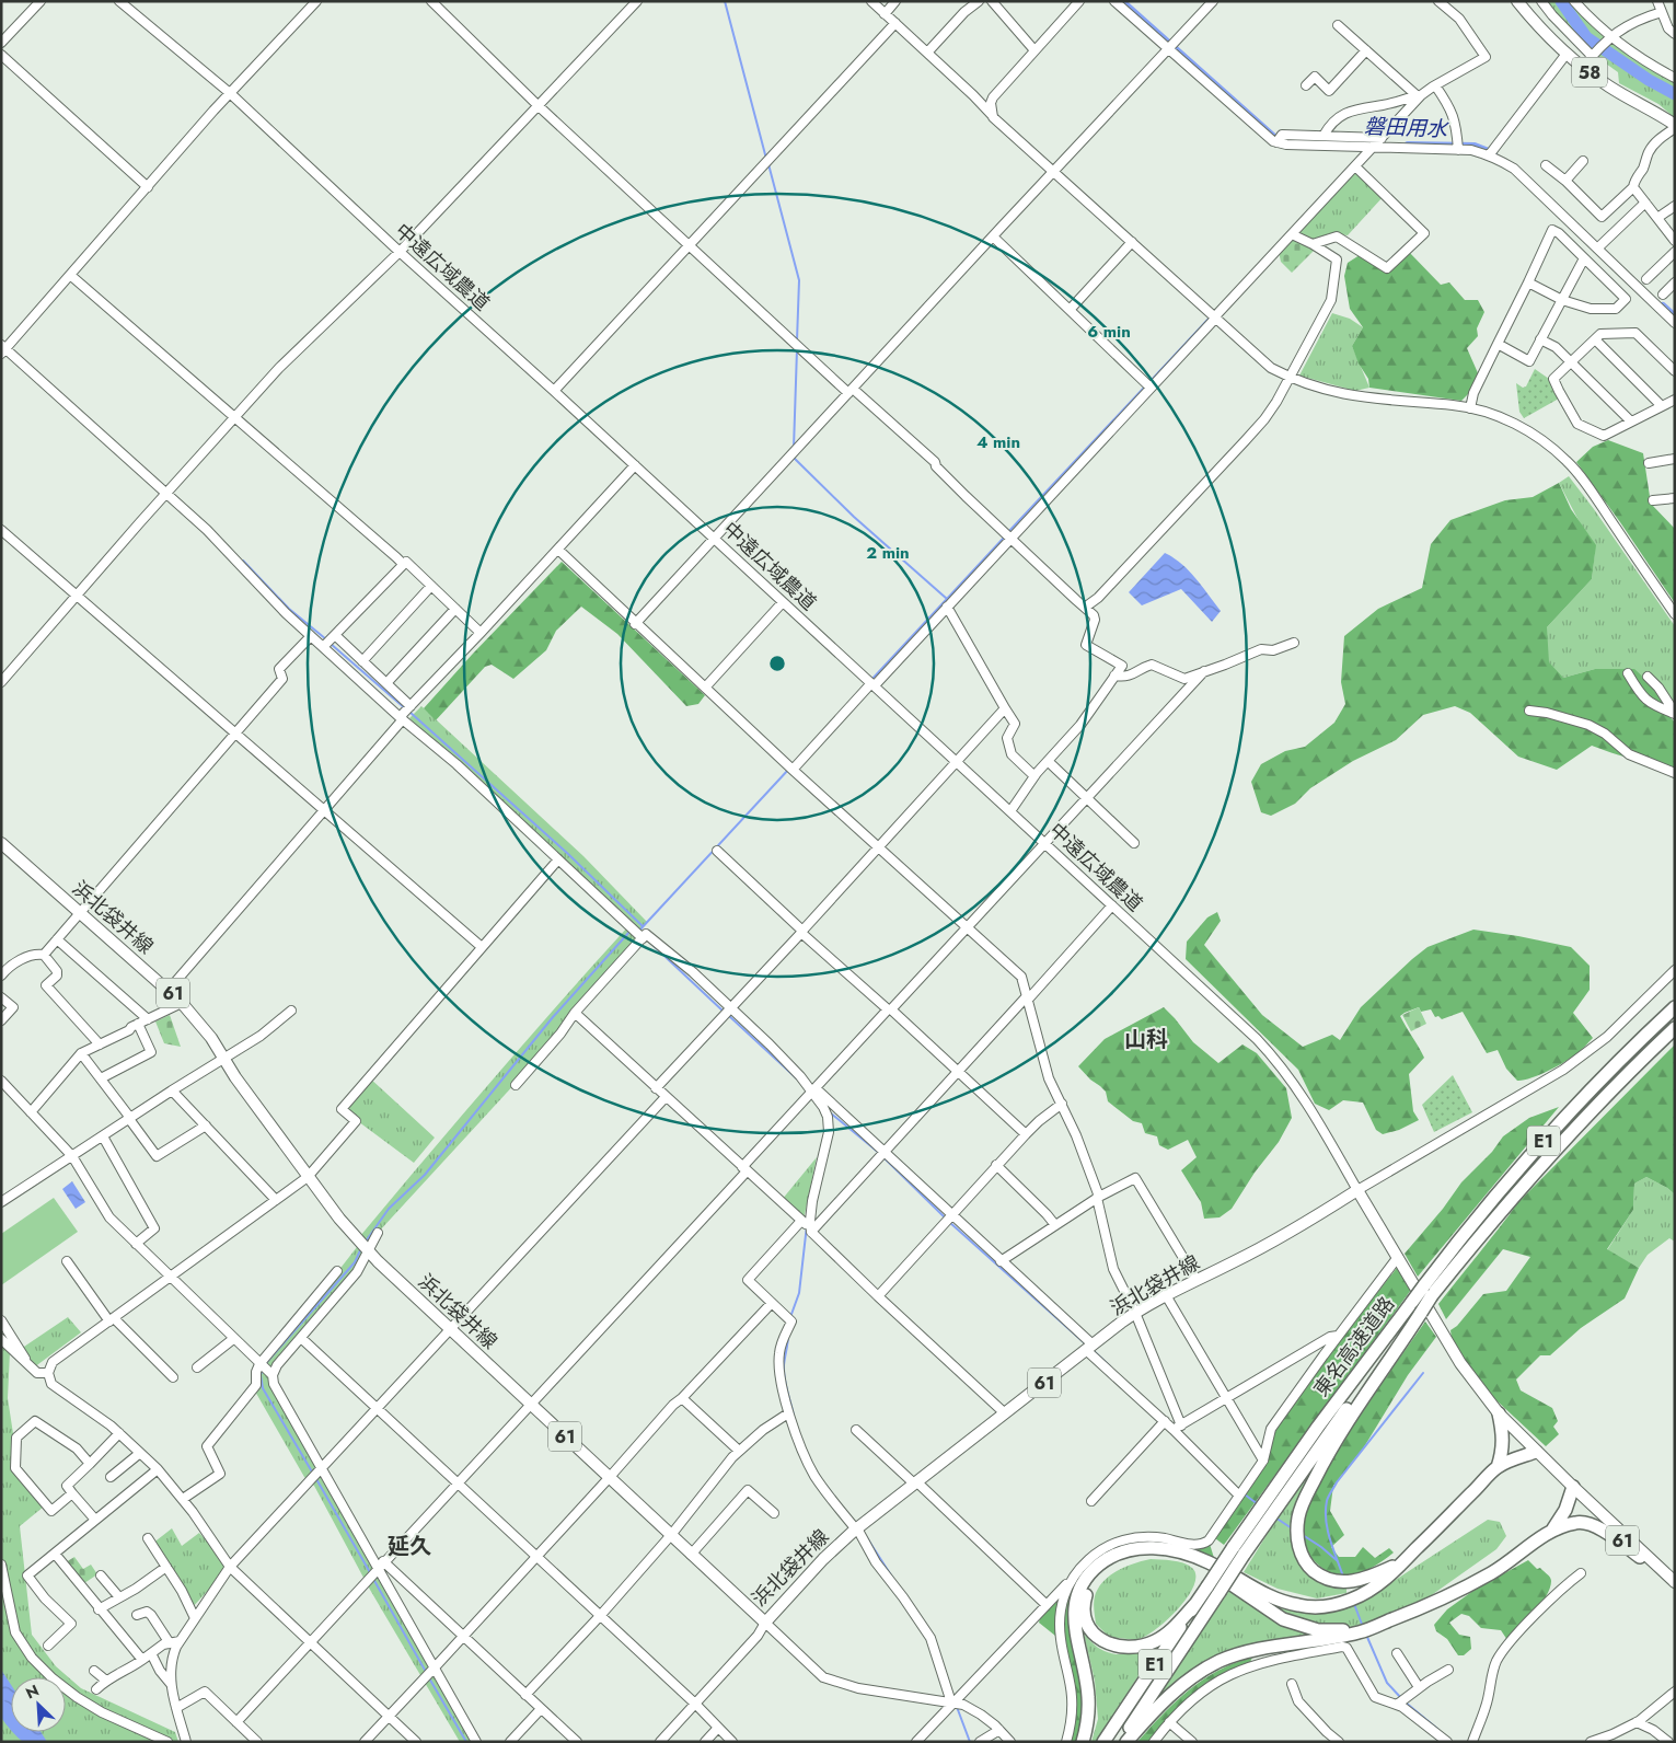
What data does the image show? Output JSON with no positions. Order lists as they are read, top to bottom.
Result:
{
  "streets": {
    "highway": ["E1", "東名高速道路"],
    "main road": ["58", "浜北袋井線", "61"],
    "street": ["中遠広域農道"]
  },
  "crossings": [
    ["中遠広域農道", "浜北袋井線"],
    ["中遠広域農道", "61"],
    ["浜北袋井線", "61"]
  ],
  "districts": ["山科", "延久"],
  "water": ["磐田用水"],
  "north": "top left",
  "rings": ["6 min", "4 min", "2 min"]
}
